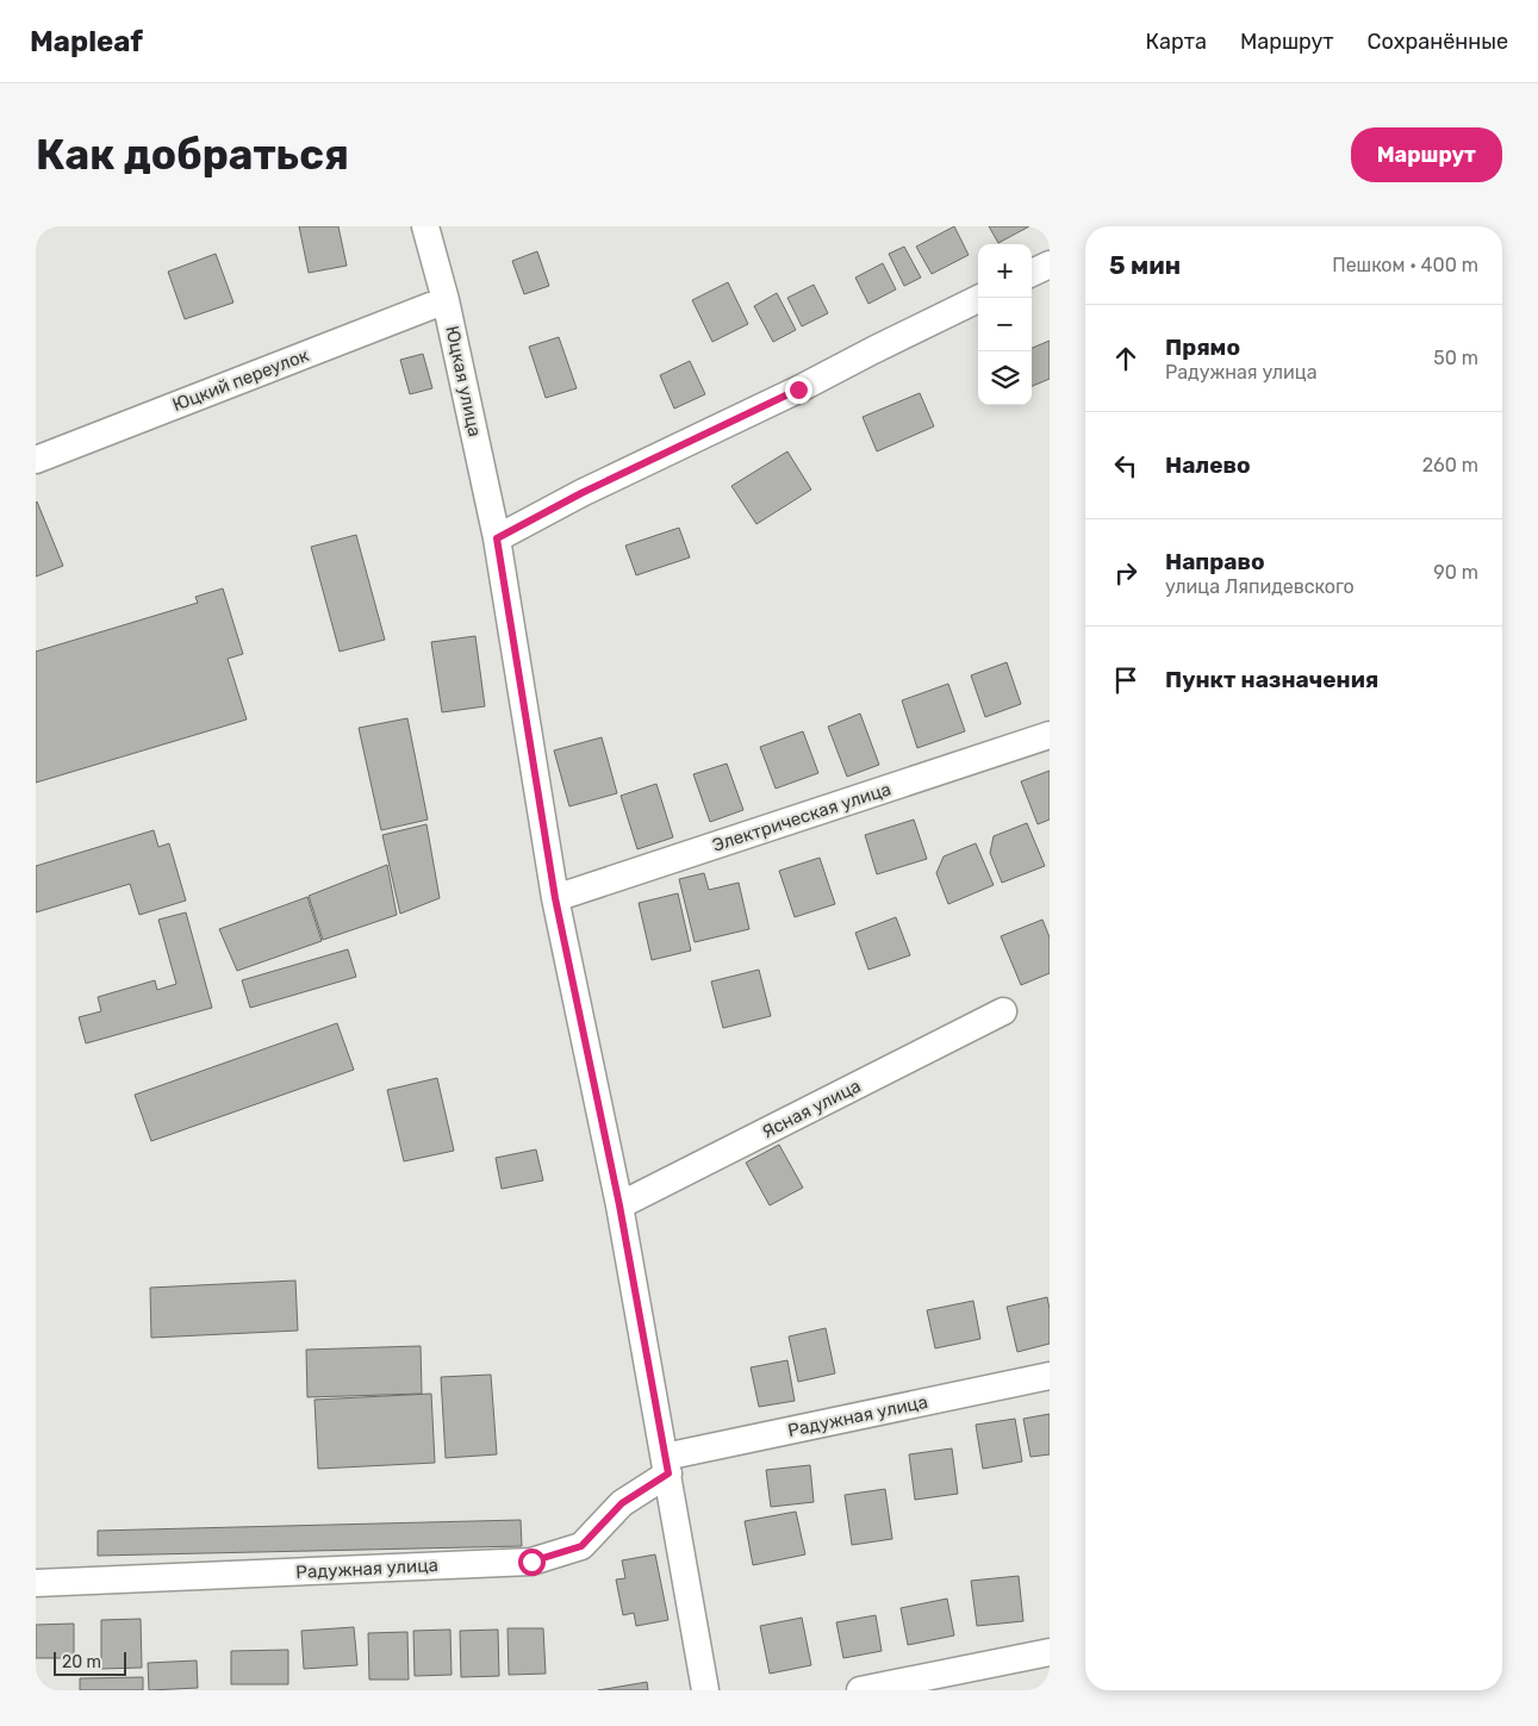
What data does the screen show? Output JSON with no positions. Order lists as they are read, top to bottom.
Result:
{
  "streets": {
    "street": [
      "Юцкий переулок",
      "Юцкая улица",
      "Электрическая улица",
      "Ясная улица",
      "Радужная улица"
    ]
  },
  "crossings": [
    ["Юцкий переулок", "Юцкая улица"],
    ["Юцкая улица", "Электрическая улица"],
    ["Юцкая улица", "Ясная улица"],
    ["Юцкая улица", "Радужная улица"]
  ],
  "scale_bar": "20 m",
  "page": {
    "header": "Mapleaf",
    "nav": ["Карта", "Маршрут", "Сохранённые"],
    "buttons": "Маршрут",
    "title": "Как добраться",
    "heading": ["5 мин", "Пешком · 400 m"],
    "map_buttons": ["+", "−"],
    "list": [
      ["Прямо", "Радужная улица", "50 m"],
      ["Налево", "260 m"],
      ["Направо", "улица Ляпидевского", "90 m"],
      "Пункт назначения"
    ],
    "scale": "20 m"
  }
}
